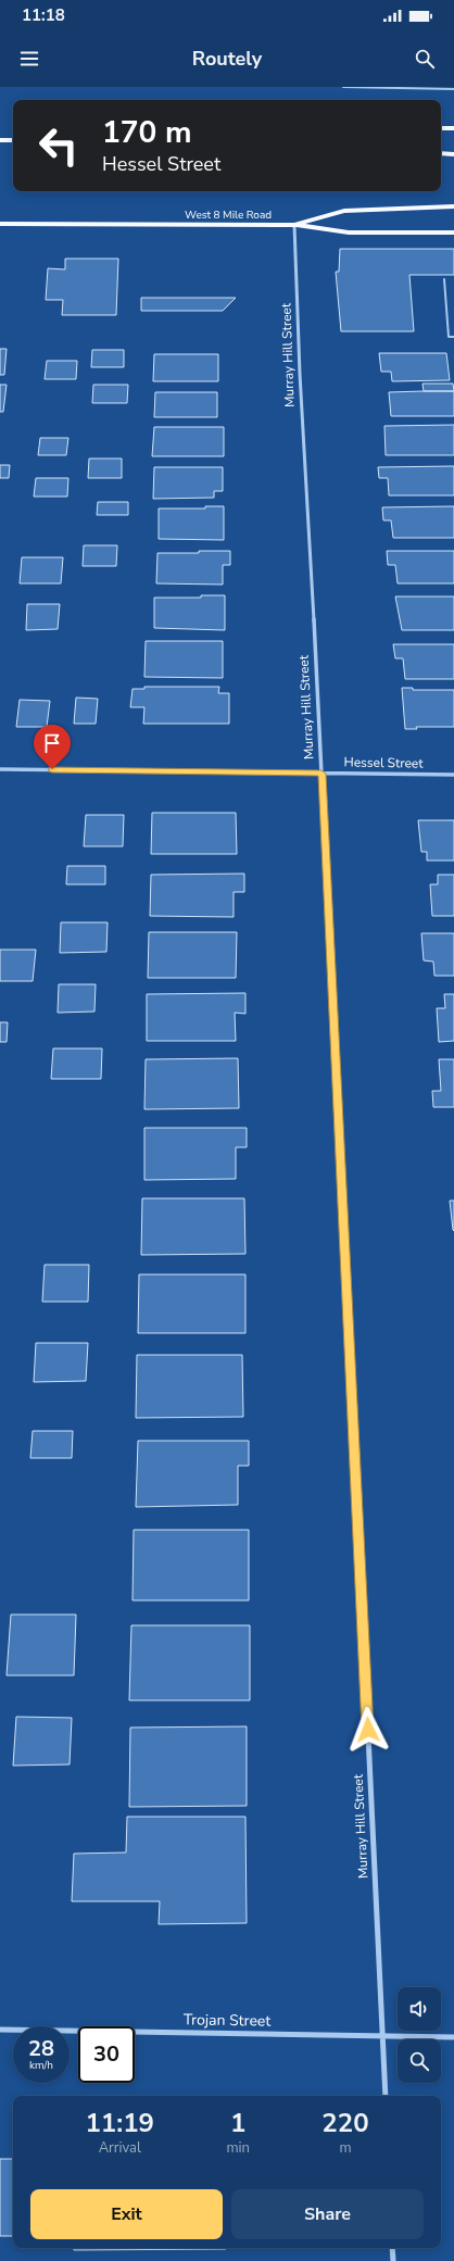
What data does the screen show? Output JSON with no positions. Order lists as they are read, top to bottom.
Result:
{
  "streets": {
    "highway": ["West 8 Mile Road"],
    "street": ["Murray Hill Street", "Hessel Street", "Trojan Street"]
  },
  "crossings": [
    ["West 8 Mile Road", "Murray Hill Street"],
    ["Murray Hill Street", "Hessel Street"],
    ["Murray Hill Street", "Trojan Street"]
  ],
  "page": {
    "status": "11:18",
    "header": "Routely",
    "turn": ["170 m", "Hessel Street"],
    "speed": "28 km/h",
    "limit": "30",
    "eta": [
      "11:19",
      "Arrival",
      "1",
      "min",
      "220",
      "m"
    ],
    "buttons": ["Exit", "Share"]
  }
}
